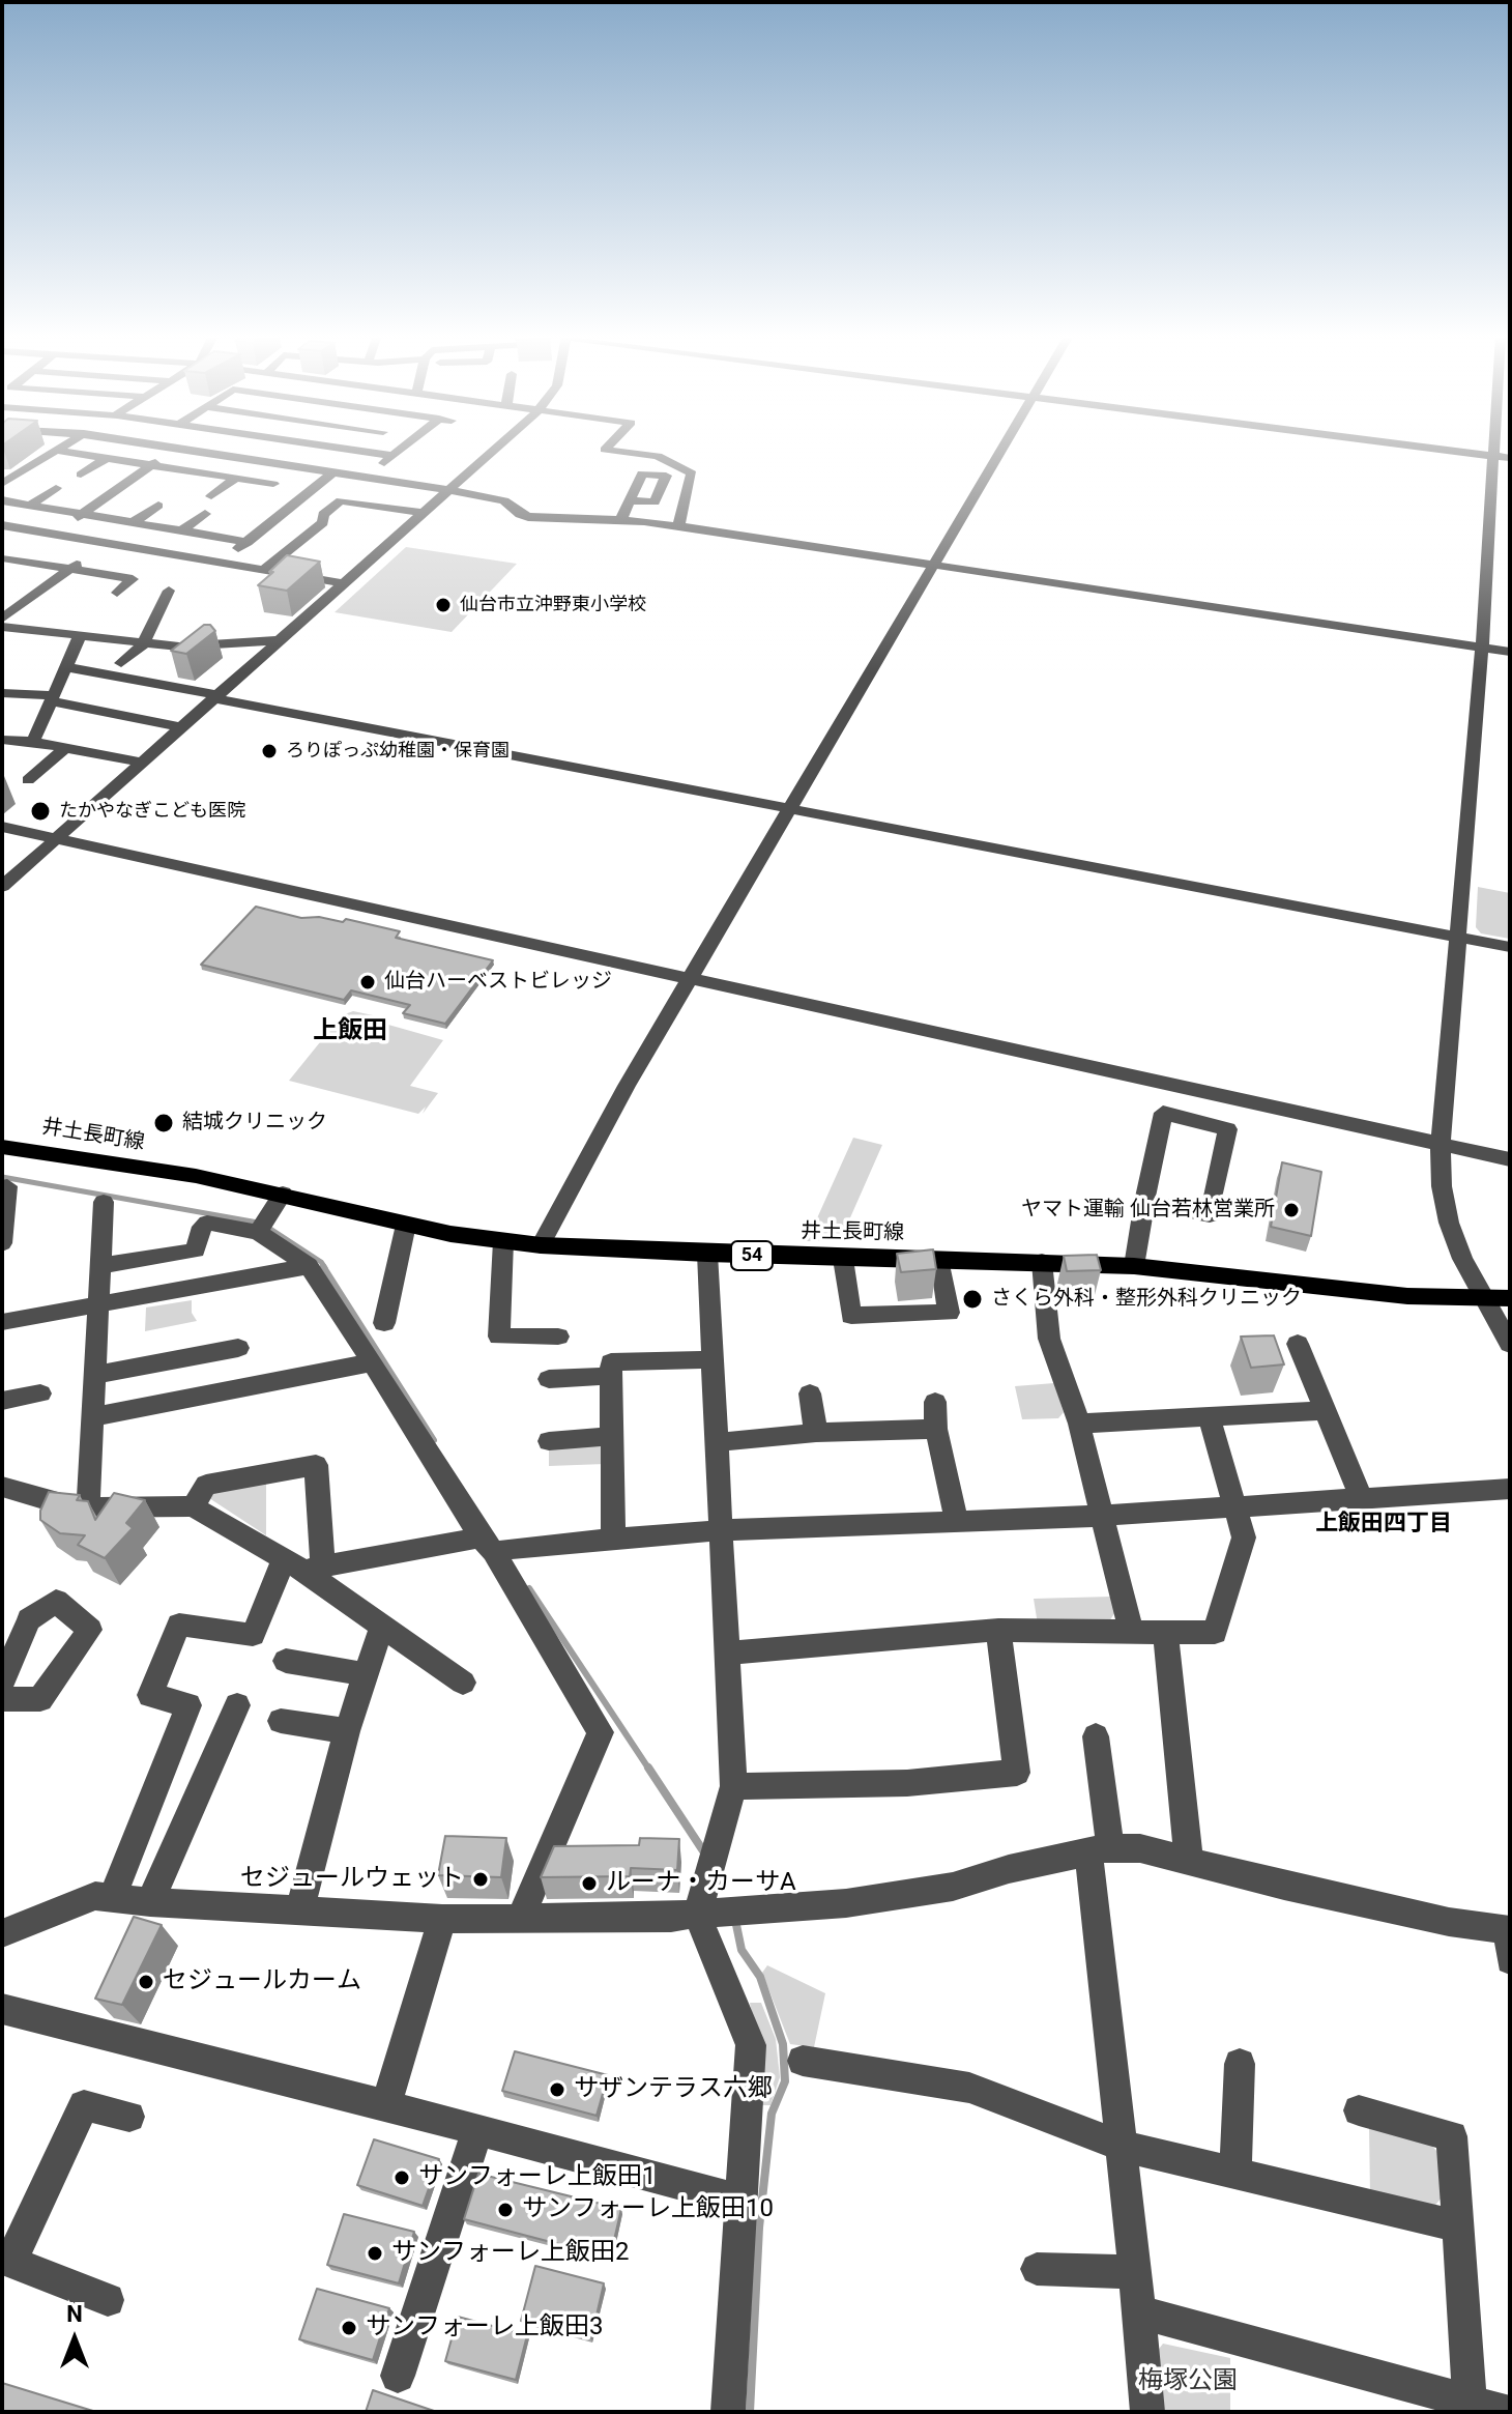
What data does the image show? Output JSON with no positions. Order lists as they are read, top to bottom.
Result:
{
  "streets": {
    "main road": ["井土長町線", "54"]
  },
  "districts": ["上飯田", "上飯田四丁目"],
  "parks": ["梅塚公園"],
  "places": [
    "仙台市立沖野東小学校",
    "ろりぽっぷ幼稚園・保育園",
    "たかやなぎこども医院",
    "仙台ハーベストビレッジ",
    "結城クリニック",
    "ヤマト運輸 仙台若林営業所",
    "さくら外科・整形外科クリニック",
    "セジュールウェット",
    "ルーナ・カーサA",
    "セジュールカーム",
    "サザンテラス六郷",
    "サンフォーレ上飯田1",
    "サンフォーレ上飯田10",
    "サンフォーレ上飯田2",
    "サンフォーレ上飯田3"
  ],
  "north": "top"
}
